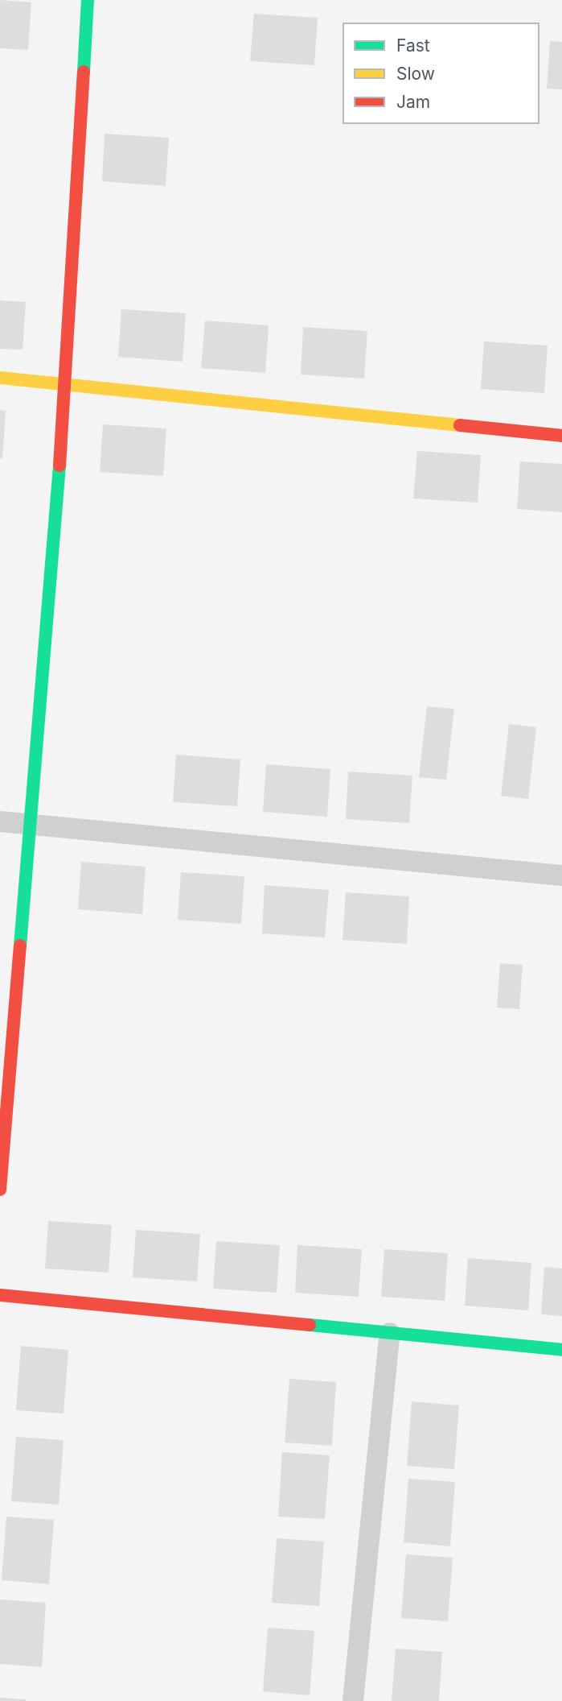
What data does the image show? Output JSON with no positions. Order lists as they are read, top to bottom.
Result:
{
  "legend": ["Fast", "Slow", "Jam"]
}
